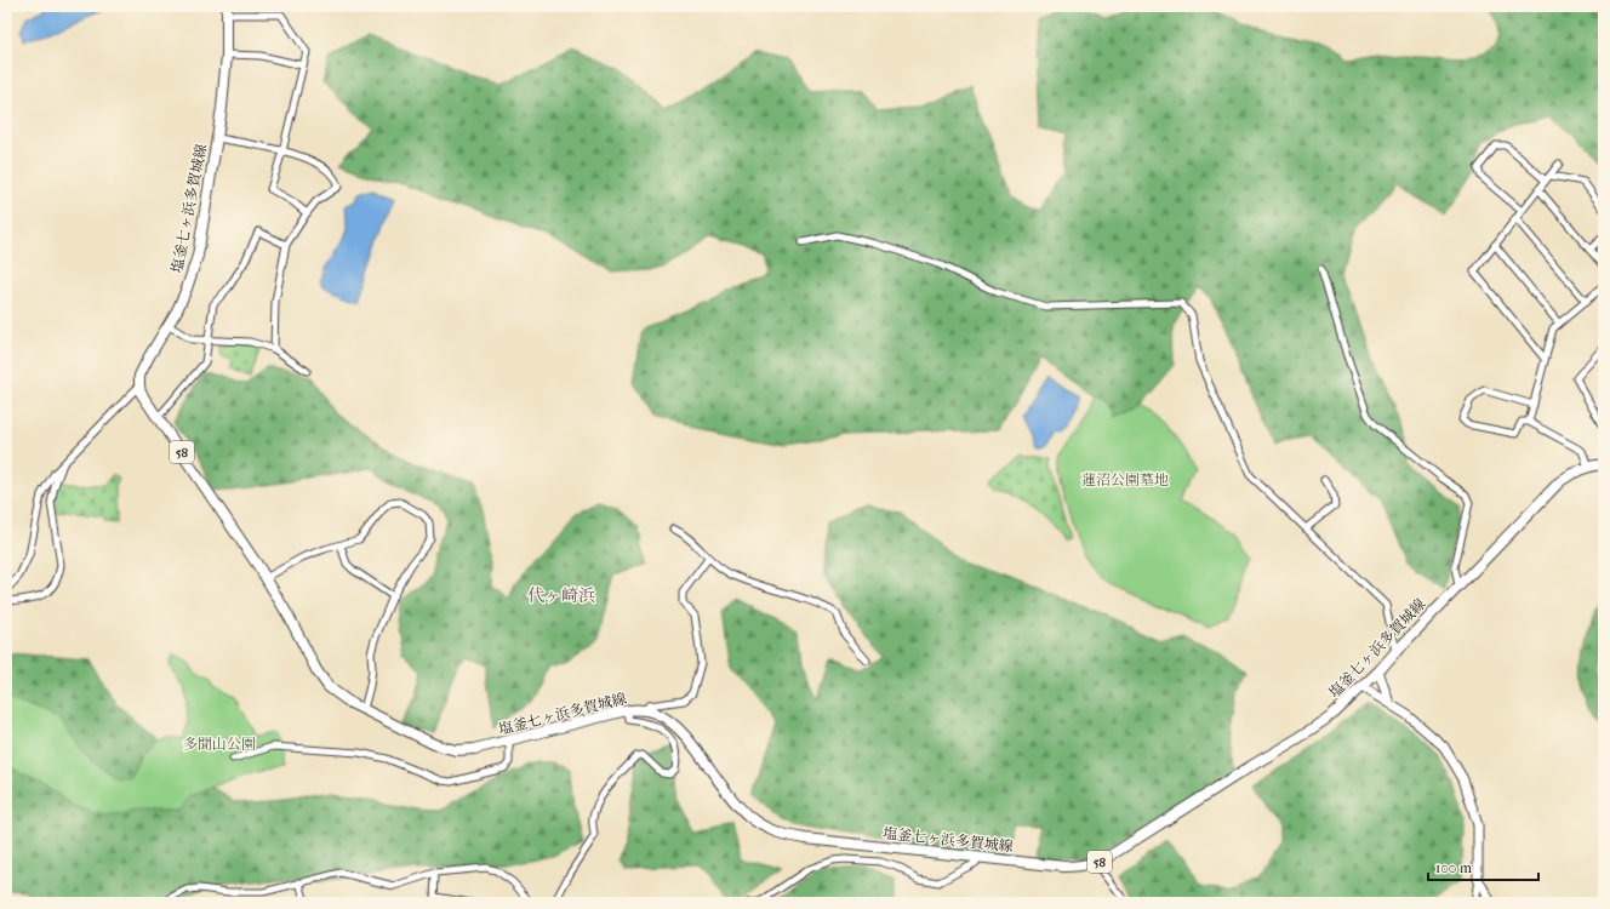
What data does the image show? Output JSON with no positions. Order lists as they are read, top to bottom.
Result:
{
  "streets": {
    "main road": ["塩釜七ヶ浜多賀城線", "58"]
  },
  "districts": ["代ヶ崎浜"],
  "parks": ["蓮沼公園墓地", "多聞山公園"],
  "scale_bar": "100 m"
}
